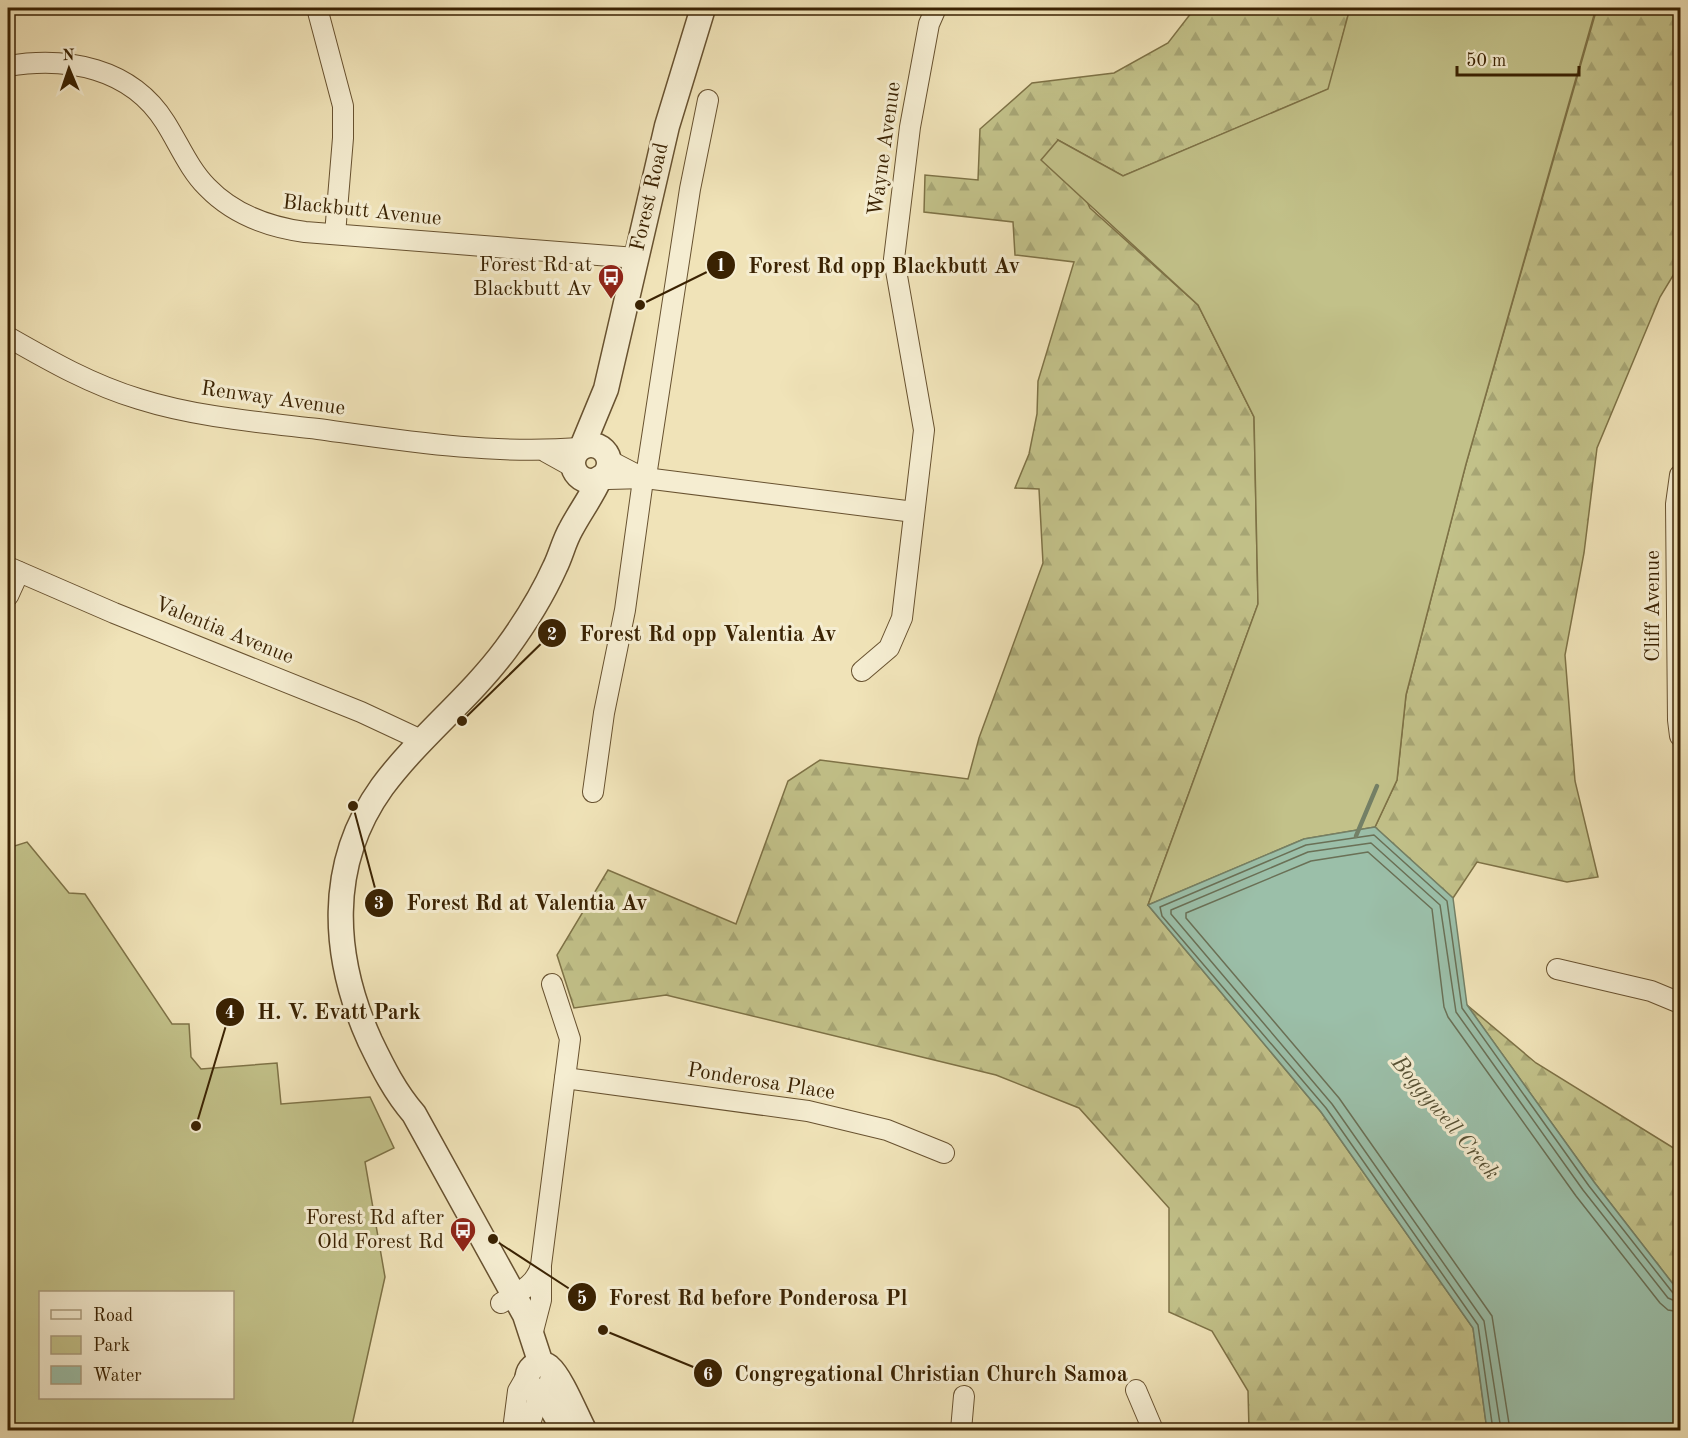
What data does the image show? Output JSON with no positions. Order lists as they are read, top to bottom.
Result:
{
  "streets": {
    "street": [
      "Wayne Avenue",
      "Forest Road",
      "Blackbutt Avenue",
      "Renway Avenue",
      "Cliff Avenue",
      "Valentia Avenue",
      "Ponderosa Place"
    ]
  },
  "crossings": [
    ["Forest Road", "Blackbutt Avenue"],
    ["Forest Road", "Renway Avenue"]
  ],
  "water": ["Boggywell Creek"],
  "places": {
    "bus stop": ["Forest Rd at Blackbutt Av", "Forest Rd after Old Forest Rd"],
    "other": [
      "Forest Rd opp Blackbutt Av",
      "Forest Rd opp Valentia Av",
      "Forest Rd at Valentia Av",
      "H. V. Evatt Park",
      "Forest Rd before Ponderosa Pl",
      "Congregational Christian Church Samoa"
    ]
  },
  "legend": ["Road", "Park", "Water"],
  "scale_bar": "50 m",
  "north": "top"
}
